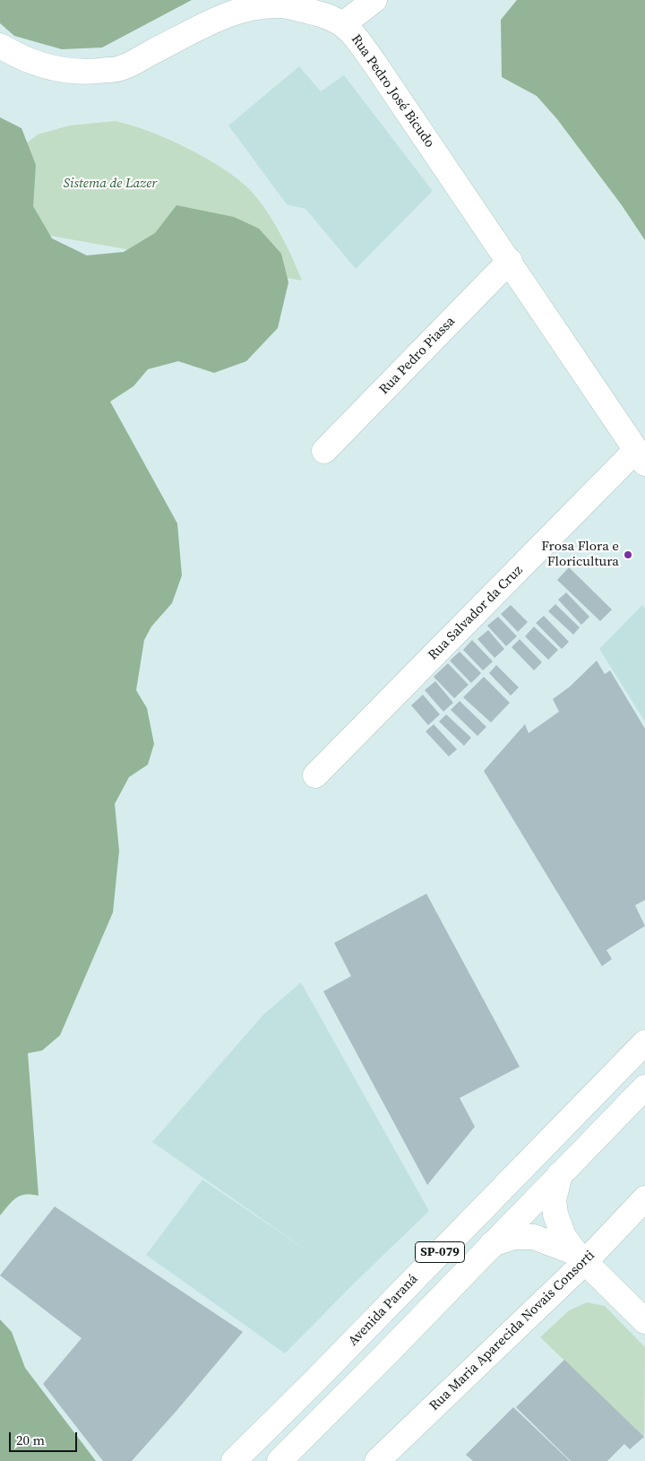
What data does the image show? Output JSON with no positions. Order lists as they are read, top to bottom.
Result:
{
  "streets": {
    "street": [
      "Rua Pedro José Bicudo",
      "Rua Pedro Piassa",
      "Rua Salvador da Cruz",
      "SP-079",
      "Avenida Paraná",
      "Rua Maria Aparecida Novais Consorti"
    ]
  },
  "crossings": [
    ["Rua Pedro José Bicudo", "Rua Pedro Piassa"],
    ["Rua Pedro José Bicudo", "Rua Salvador da Cruz"]
  ],
  "parks": ["Sistema de Lazer"],
  "places": ["Frosa Flora e Floricultura"],
  "scale_bar": "20 m"
}
